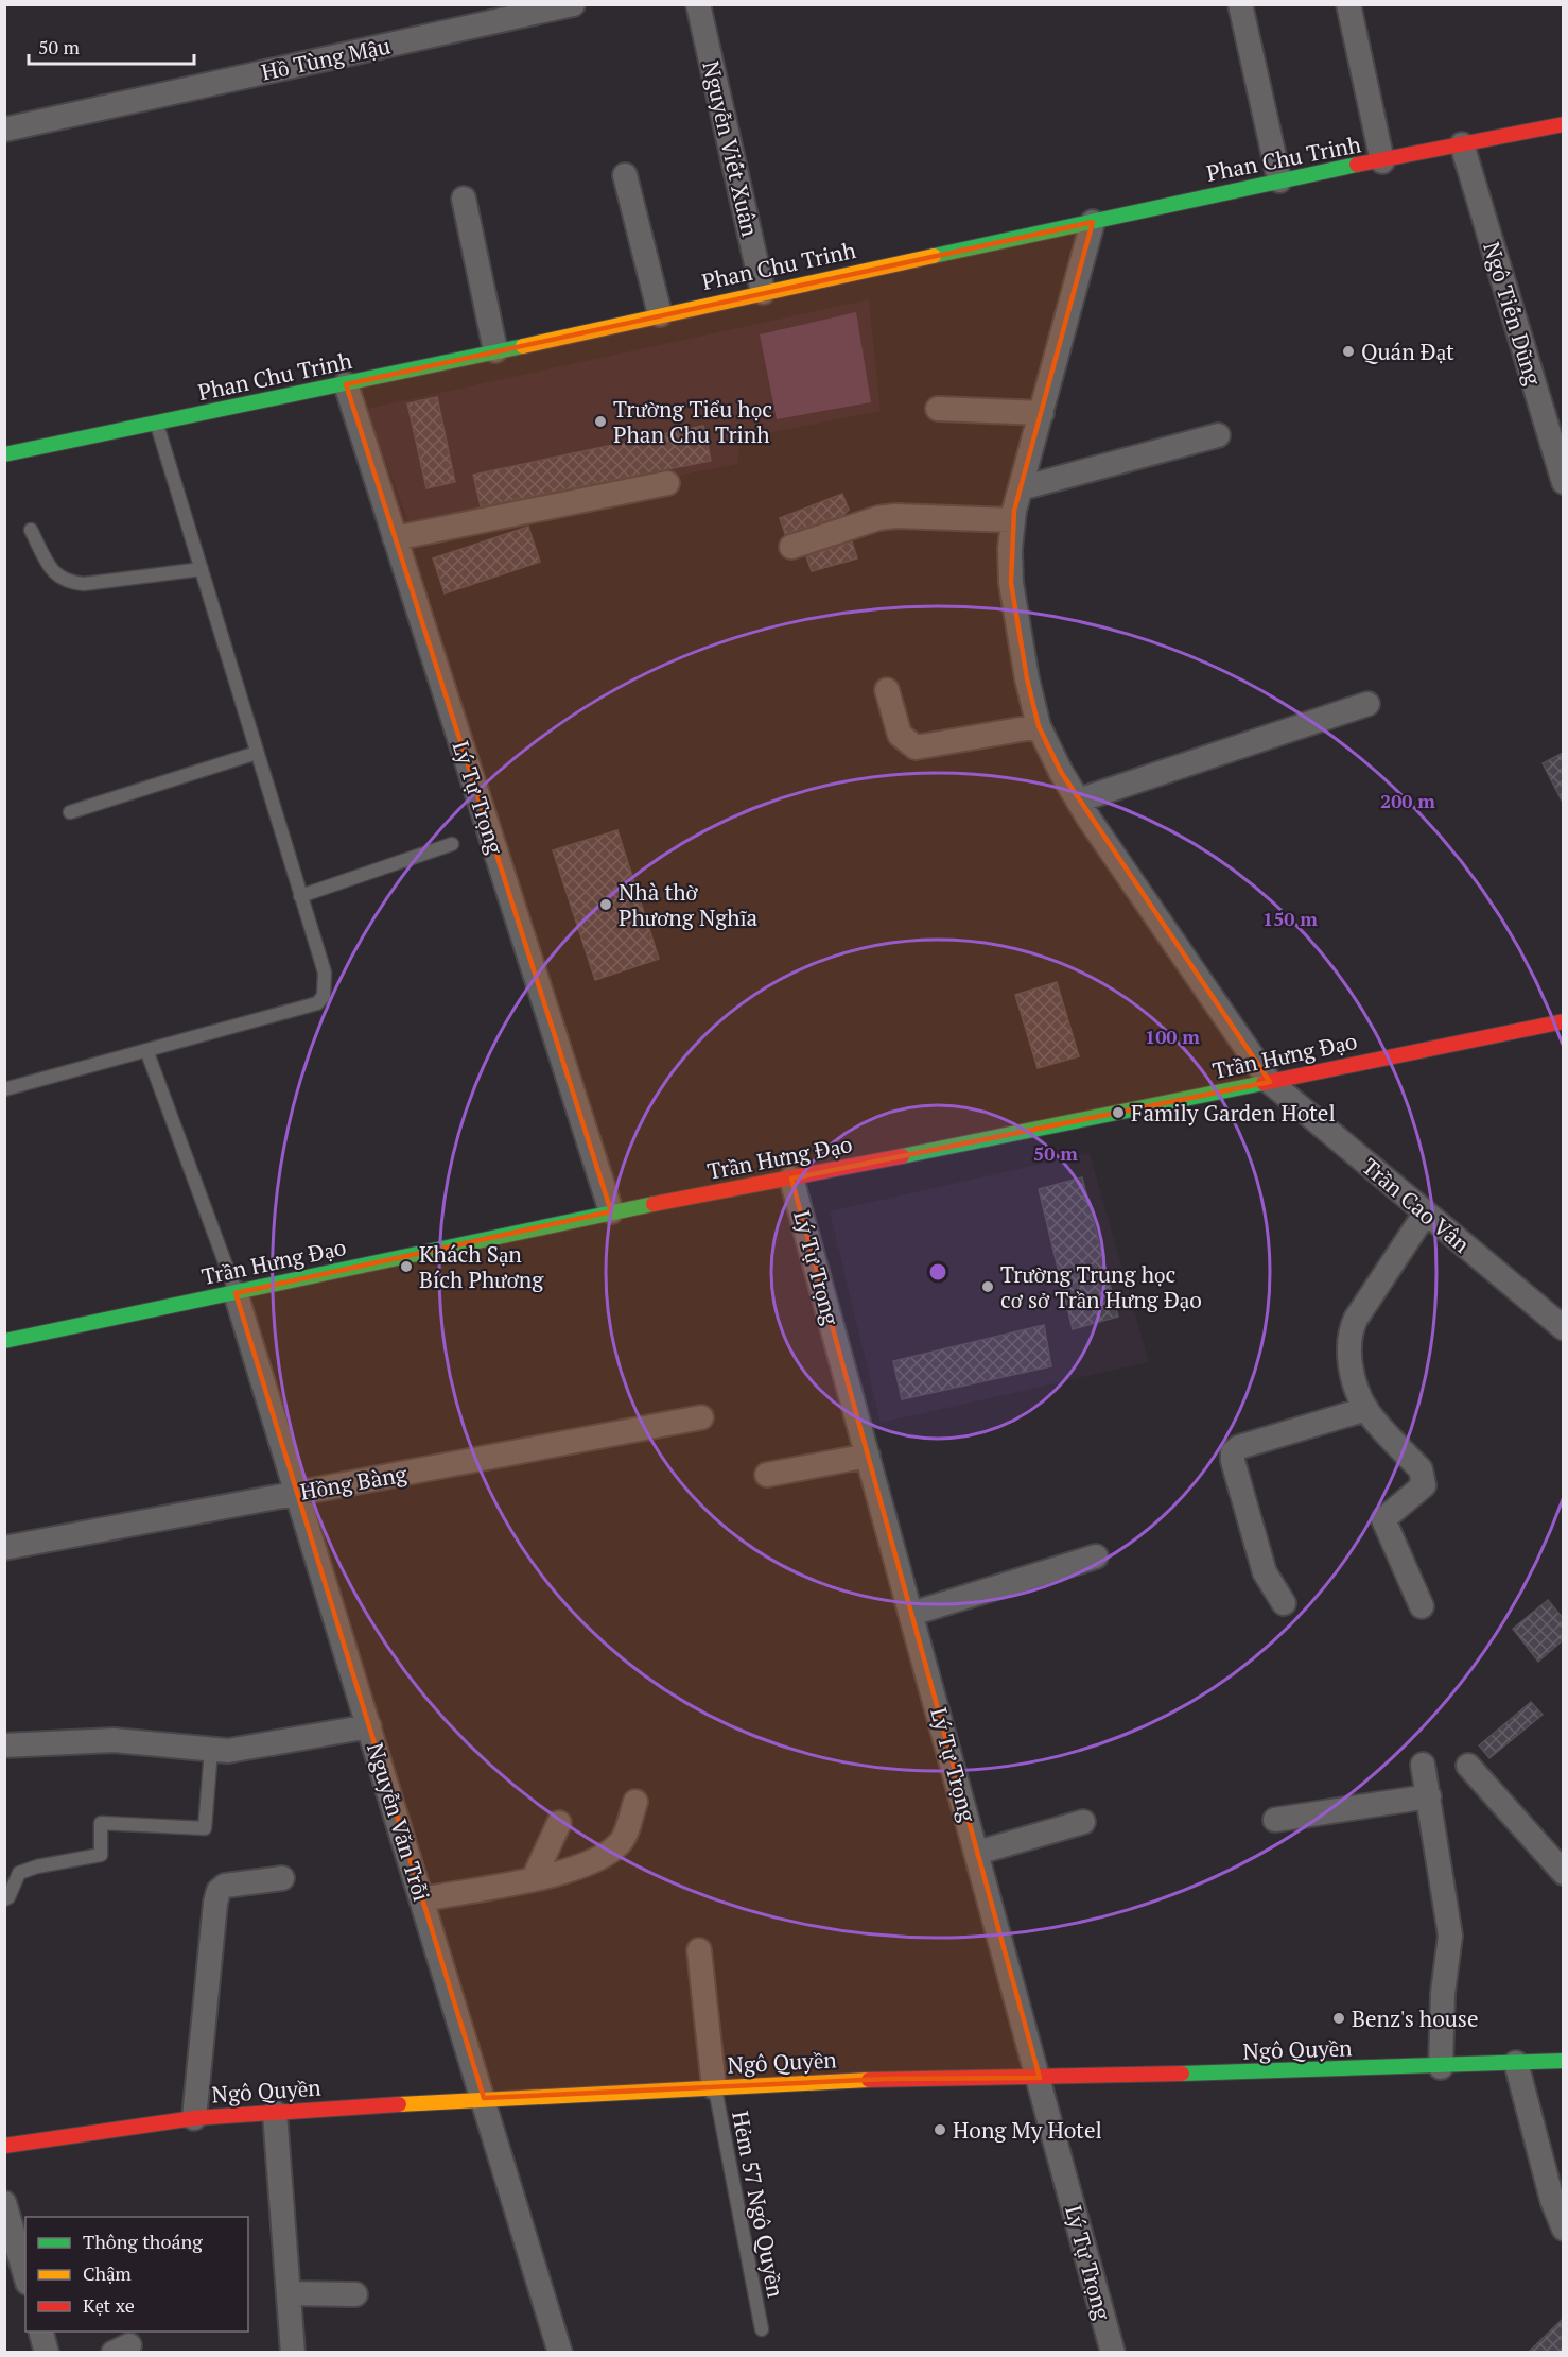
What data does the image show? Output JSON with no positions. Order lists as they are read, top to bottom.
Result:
{
  "streets": {
    "street": [
      "Hồ Tùng Mậu",
      "Nguyễn Viết Xuân",
      "Phan Chu Trinh",
      "Ngô Tiến Dũng",
      "Lý Tự Trọng",
      "Trần Hưng Đạo",
      "Trần Cao Vân",
      "Hồng Bàng",
      "Nguyễn Văn Trỗi",
      "Ngô Quyền"
    ],
    "lane": ["Hẻm 57 Ngô Quyền"]
  },
  "crossings": [
    ["Nguyễn Viết Xuân", "Phan Chu Trinh"],
    ["Phan Chu Trinh", "Ngô Tiến Dũng"],
    ["Phan Chu Trinh", "Lý Tự Trọng"],
    ["Phan Chu Trinh", "Trần Cao Vân"],
    ["Lý Tự Trọng", "Trần Hưng Đạo"],
    ["Lý Tự Trọng", "Ngô Quyền"],
    ["Trần Hưng Đạo", "Trần Cao Vân"],
    ["Trần Hưng Đạo", "Nguyễn Văn Trỗi"],
    ["Hồng Bàng", "Nguyễn Văn Trỗi"],
    ["Nguyễn Văn Trỗi", "Ngô Quyền"],
    ["Ngô Quyền", "Hẻm 57 Ngô Quyền"]
  ],
  "places": [
    "Quán Đạt",
    "Trường Tiểu học Phan Chu Trinh",
    "Nhà thờ Phương Nghĩa",
    "Family Garden Hotel",
    "Khách Sạn Bích Phương",
    "Trường Trung học cơ sở Trần Hưng Đạo",
    "Benz's house",
    "Hong My Hotel"
  ],
  "legend": ["Thông thoáng", "Chậm", "Kẹt xe"],
  "scale_bar": "50 m",
  "rings": [
    "200 m",
    "150 m",
    "100 m",
    "50 m"
  ]
}
